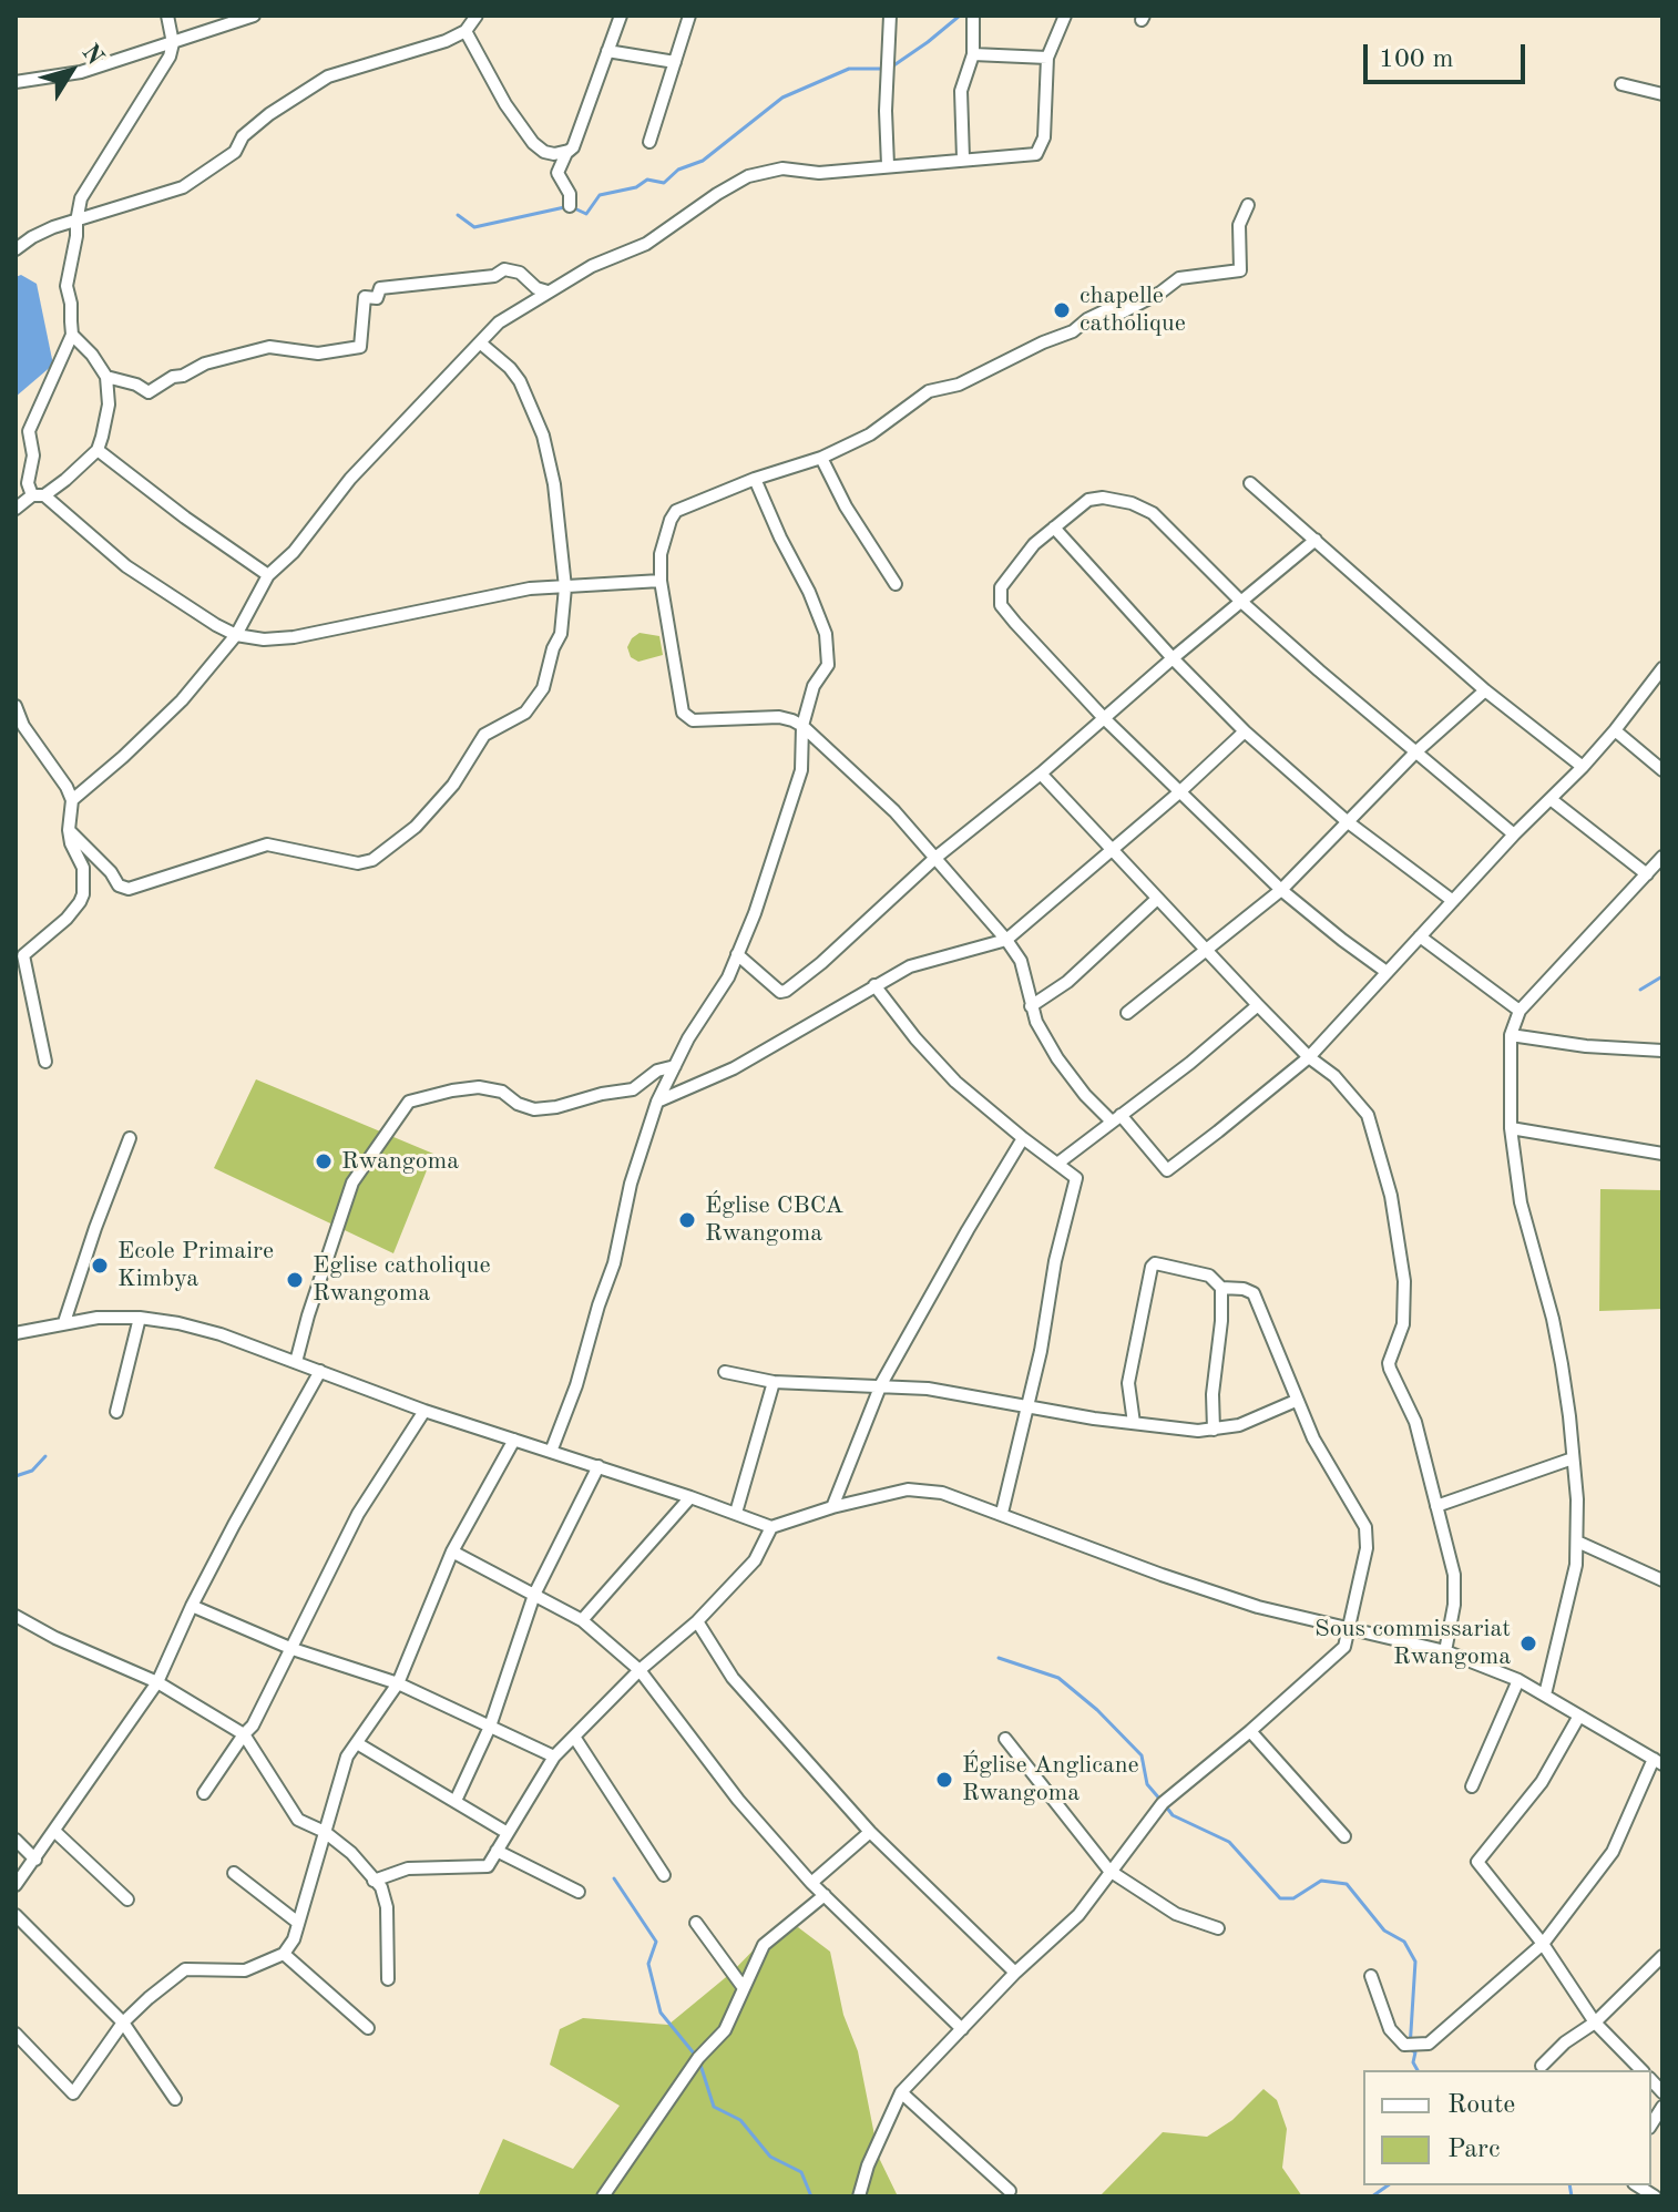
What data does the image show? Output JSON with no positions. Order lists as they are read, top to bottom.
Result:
{
  "places": [
    "chapelle catholique",
    "Rwangoma",
    "Église CBCA Rwangoma",
    "Ecole Primaire Kimbya",
    "Eglise catholique Rwangoma",
    "Sous commissariat Rwangoma",
    "Église Anglicane Rwangoma"
  ],
  "legend": ["Route", "Parc"],
  "scale_bar": "100 m",
  "north": "top right"
}
